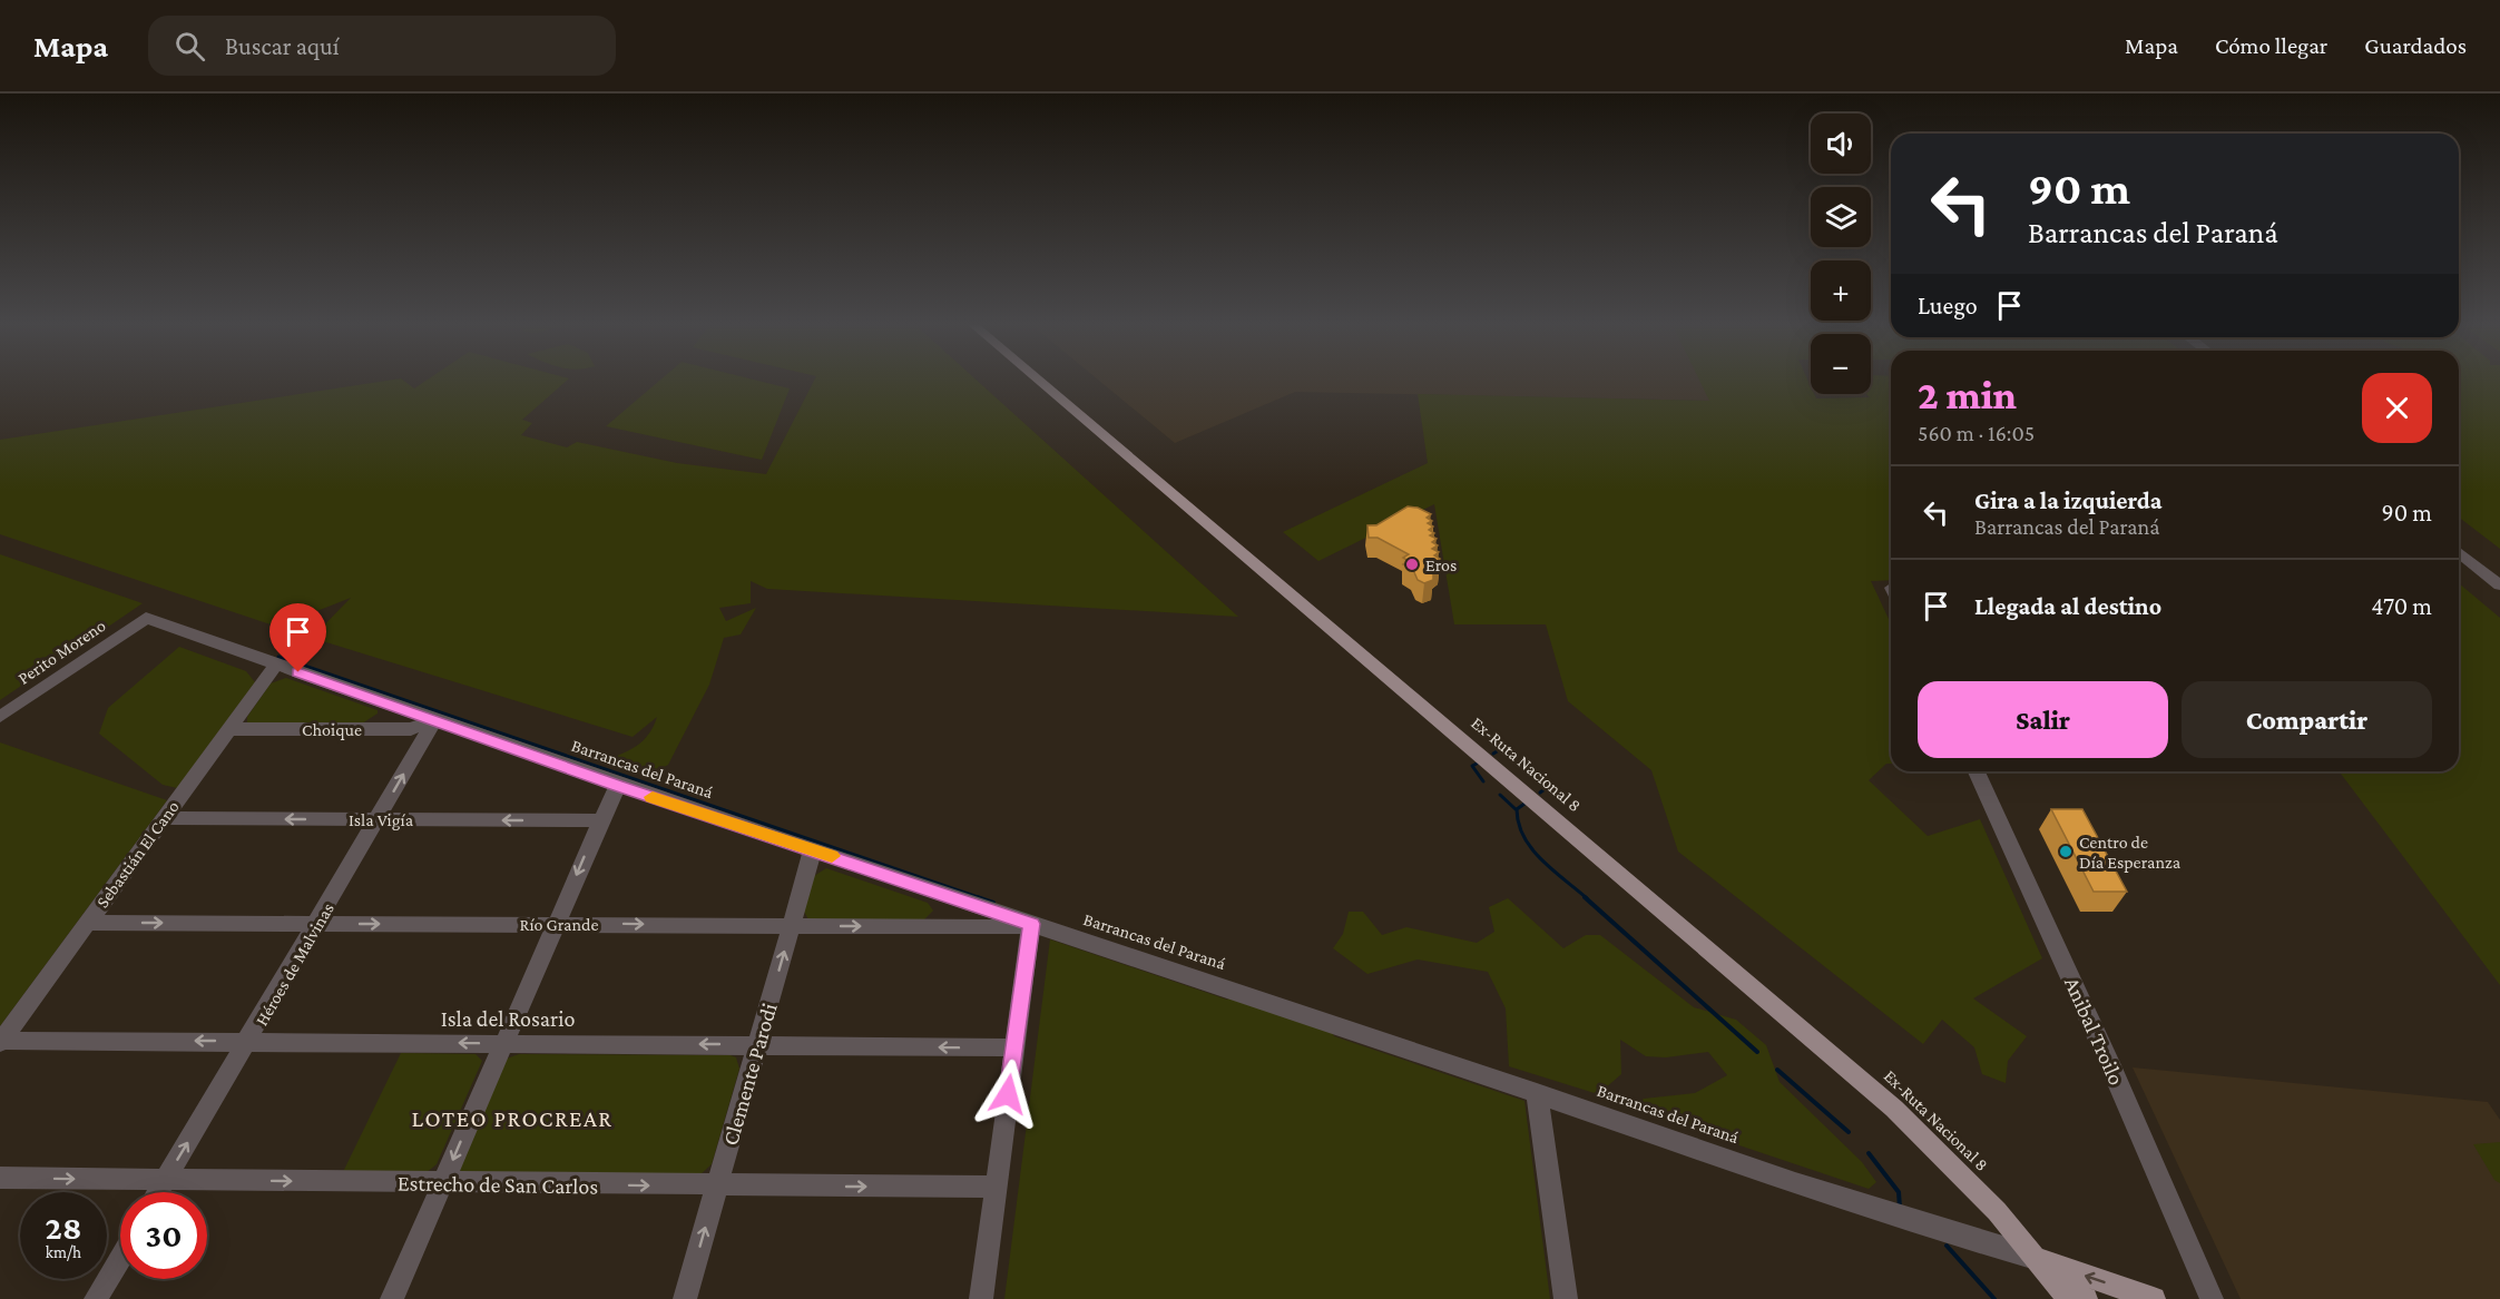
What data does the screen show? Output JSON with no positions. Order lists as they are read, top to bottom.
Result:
{
  "streets": {
    "main road": ["Ex-Ruta Nacional 8", "Barrancas del Paraná"],
    "street": [
      "Perito Moreno",
      "Choique",
      "Isla Vigía",
      "Sebastián El Cano",
      "Río Grande",
      "Héroes de Malvinas",
      "Isla del Rosario",
      "Anibal Troilo",
      "Clemente Parodi",
      "Estrecho de San Carlos"
    ]
  },
  "crossings": [
    ["Perito Moreno", "Barrancas del Paraná"],
    ["Choique", "Barrancas del Paraná"],
    ["Choique", "Sebastián El Cano"],
    ["Choique", "Héroes de Malvinas"],
    ["Ex-Ruta Nacional 8", "Barrancas del Paraná"],
    ["Barrancas del Paraná", "Sebastián El Cano"],
    ["Barrancas del Paraná", "Río Grande"],
    ["Barrancas del Paraná", "Héroes de Malvinas"],
    ["Barrancas del Paraná", "Clemente Parodi"],
    ["Isla Vigía", "Sebastián El Cano"],
    ["Isla Vigía", "Héroes de Malvinas"],
    ["Sebastián El Cano", "Río Grande"],
    ["Sebastián El Cano", "Isla del Rosario"],
    ["Río Grande", "Héroes de Malvinas"],
    ["Río Grande", "Clemente Parodi"],
    ["Héroes de Malvinas", "Isla del Rosario"],
    ["Héroes de Malvinas", "Estrecho de San Carlos"],
    ["Isla del Rosario", "Clemente Parodi"],
    ["Clemente Parodi", "Estrecho de San Carlos"]
  ],
  "one_way": [
    "Isla Vigía",
    "Río Grande",
    "Héroes de Malvinas",
    "Isla del Rosario",
    "Clemente Parodi",
    "Estrecho de San Carlos"
  ],
  "districts": ["LOTEO PROCREAR"],
  "places": ["Eros", "Centro de Día Esperanza"],
  "page": {
    "header": "Mapa",
    "search": "Buscar aquí",
    "nav": ["Mapa", "Cómo llegar", "Guardados"],
    "map_buttons": ["+", "−"],
    "turn": ["90 m", "Barrancas del Paraná"],
    "then": "Luego",
    "heading": ["2 min", "560 m · 16:05"],
    "list": [
      {
        "name": "Gira a la izquierda",
        "note": "Barrancas del Paraná",
        "value": "90 m"
      },
      {
        "name": "Llegada al destino",
        "value": "470 m"
      }
    ],
    "buttons": ["Salir", "Compartir"],
    "speed": "28 km/h",
    "limit": "30"
  }
}
